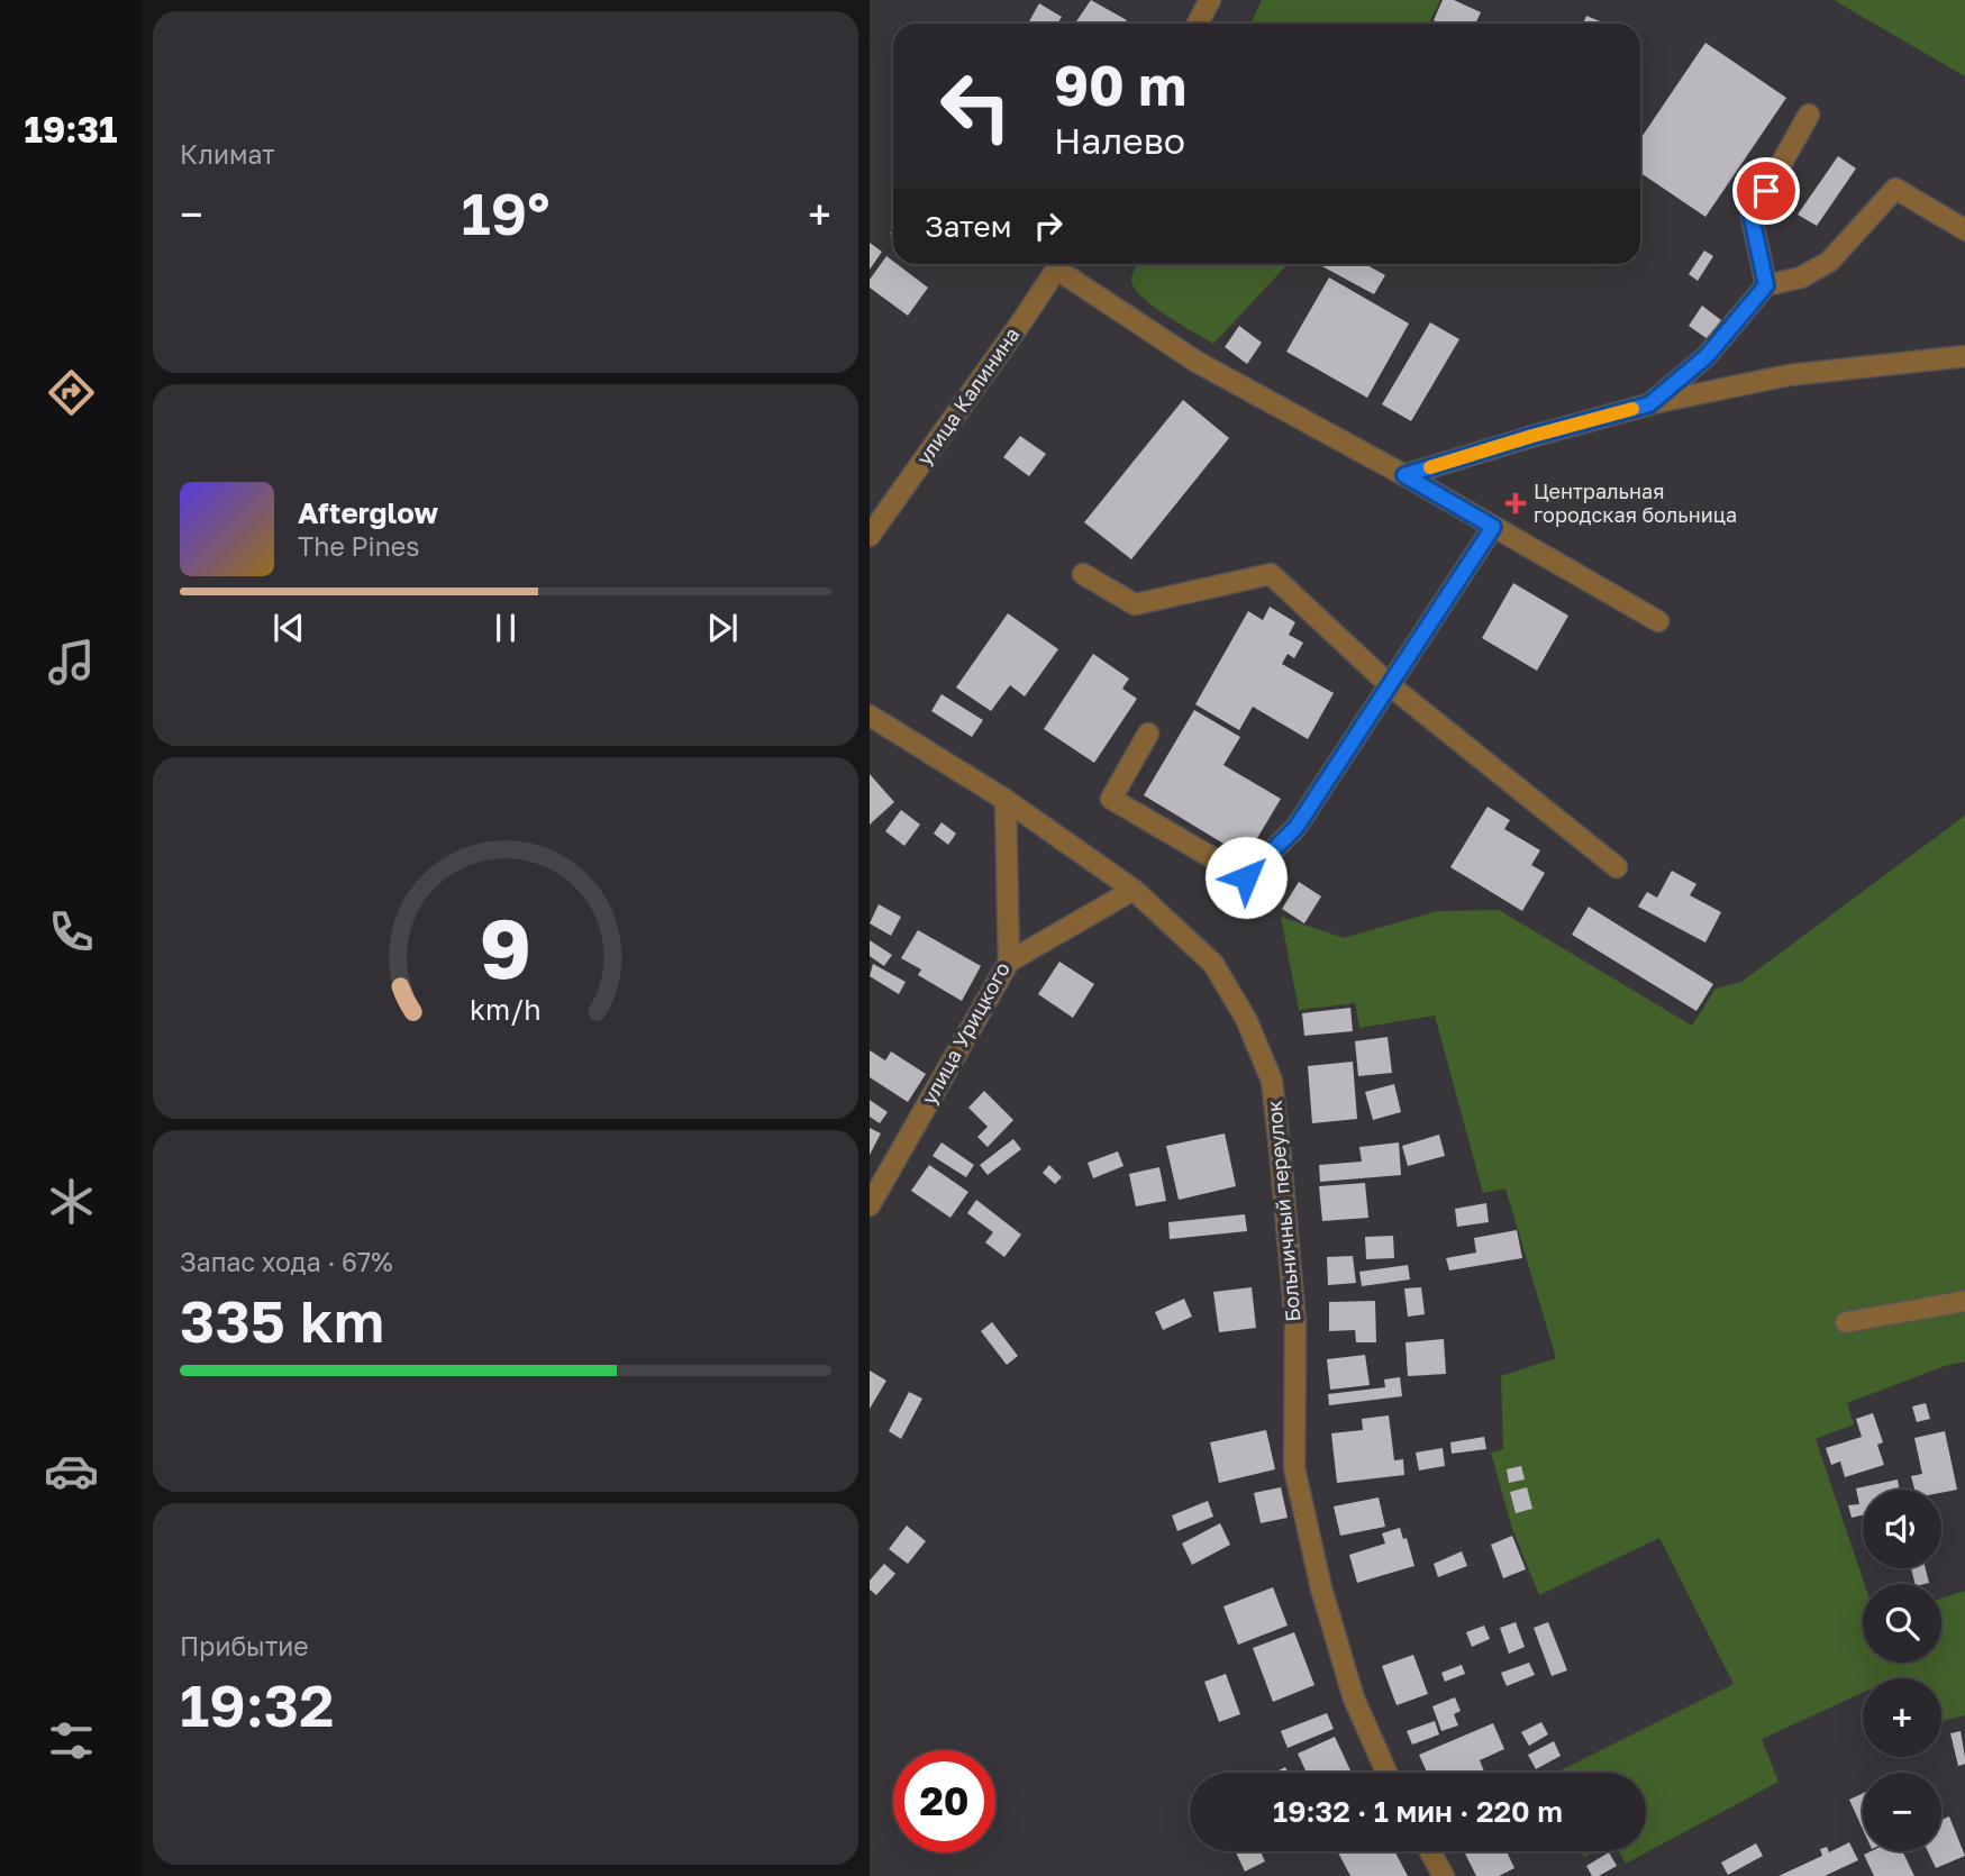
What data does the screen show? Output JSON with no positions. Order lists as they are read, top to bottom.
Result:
{
  "streets": {
    "street": ["улица Калинина", "улица Урицкого", "Больничный переулок"]
  },
  "crossings": [
    ["улица Урицкого", "Больничный переулок"]
  ],
  "places": {
    "health": ["Центральная городская больница"]
  },
  "page": {
    "tabs": "19:31",
    "tile": [
      "Климат",
      ["Запас хода · 67%", "335 km"],
      ["Прибытие", "19:32"]
    ],
    "turn": ["90 m", "Налево"],
    "heat": ["−", "19°", "+"],
    "then": "Затем",
    "song": ["Afterglow", "The Pines"],
    "map_buttons": ["+", "−"],
    "limit": "20",
    "trip": "19:32 · 1 мин · 220 m",
    "gauge": ["9", "km/h"]
  }
}
